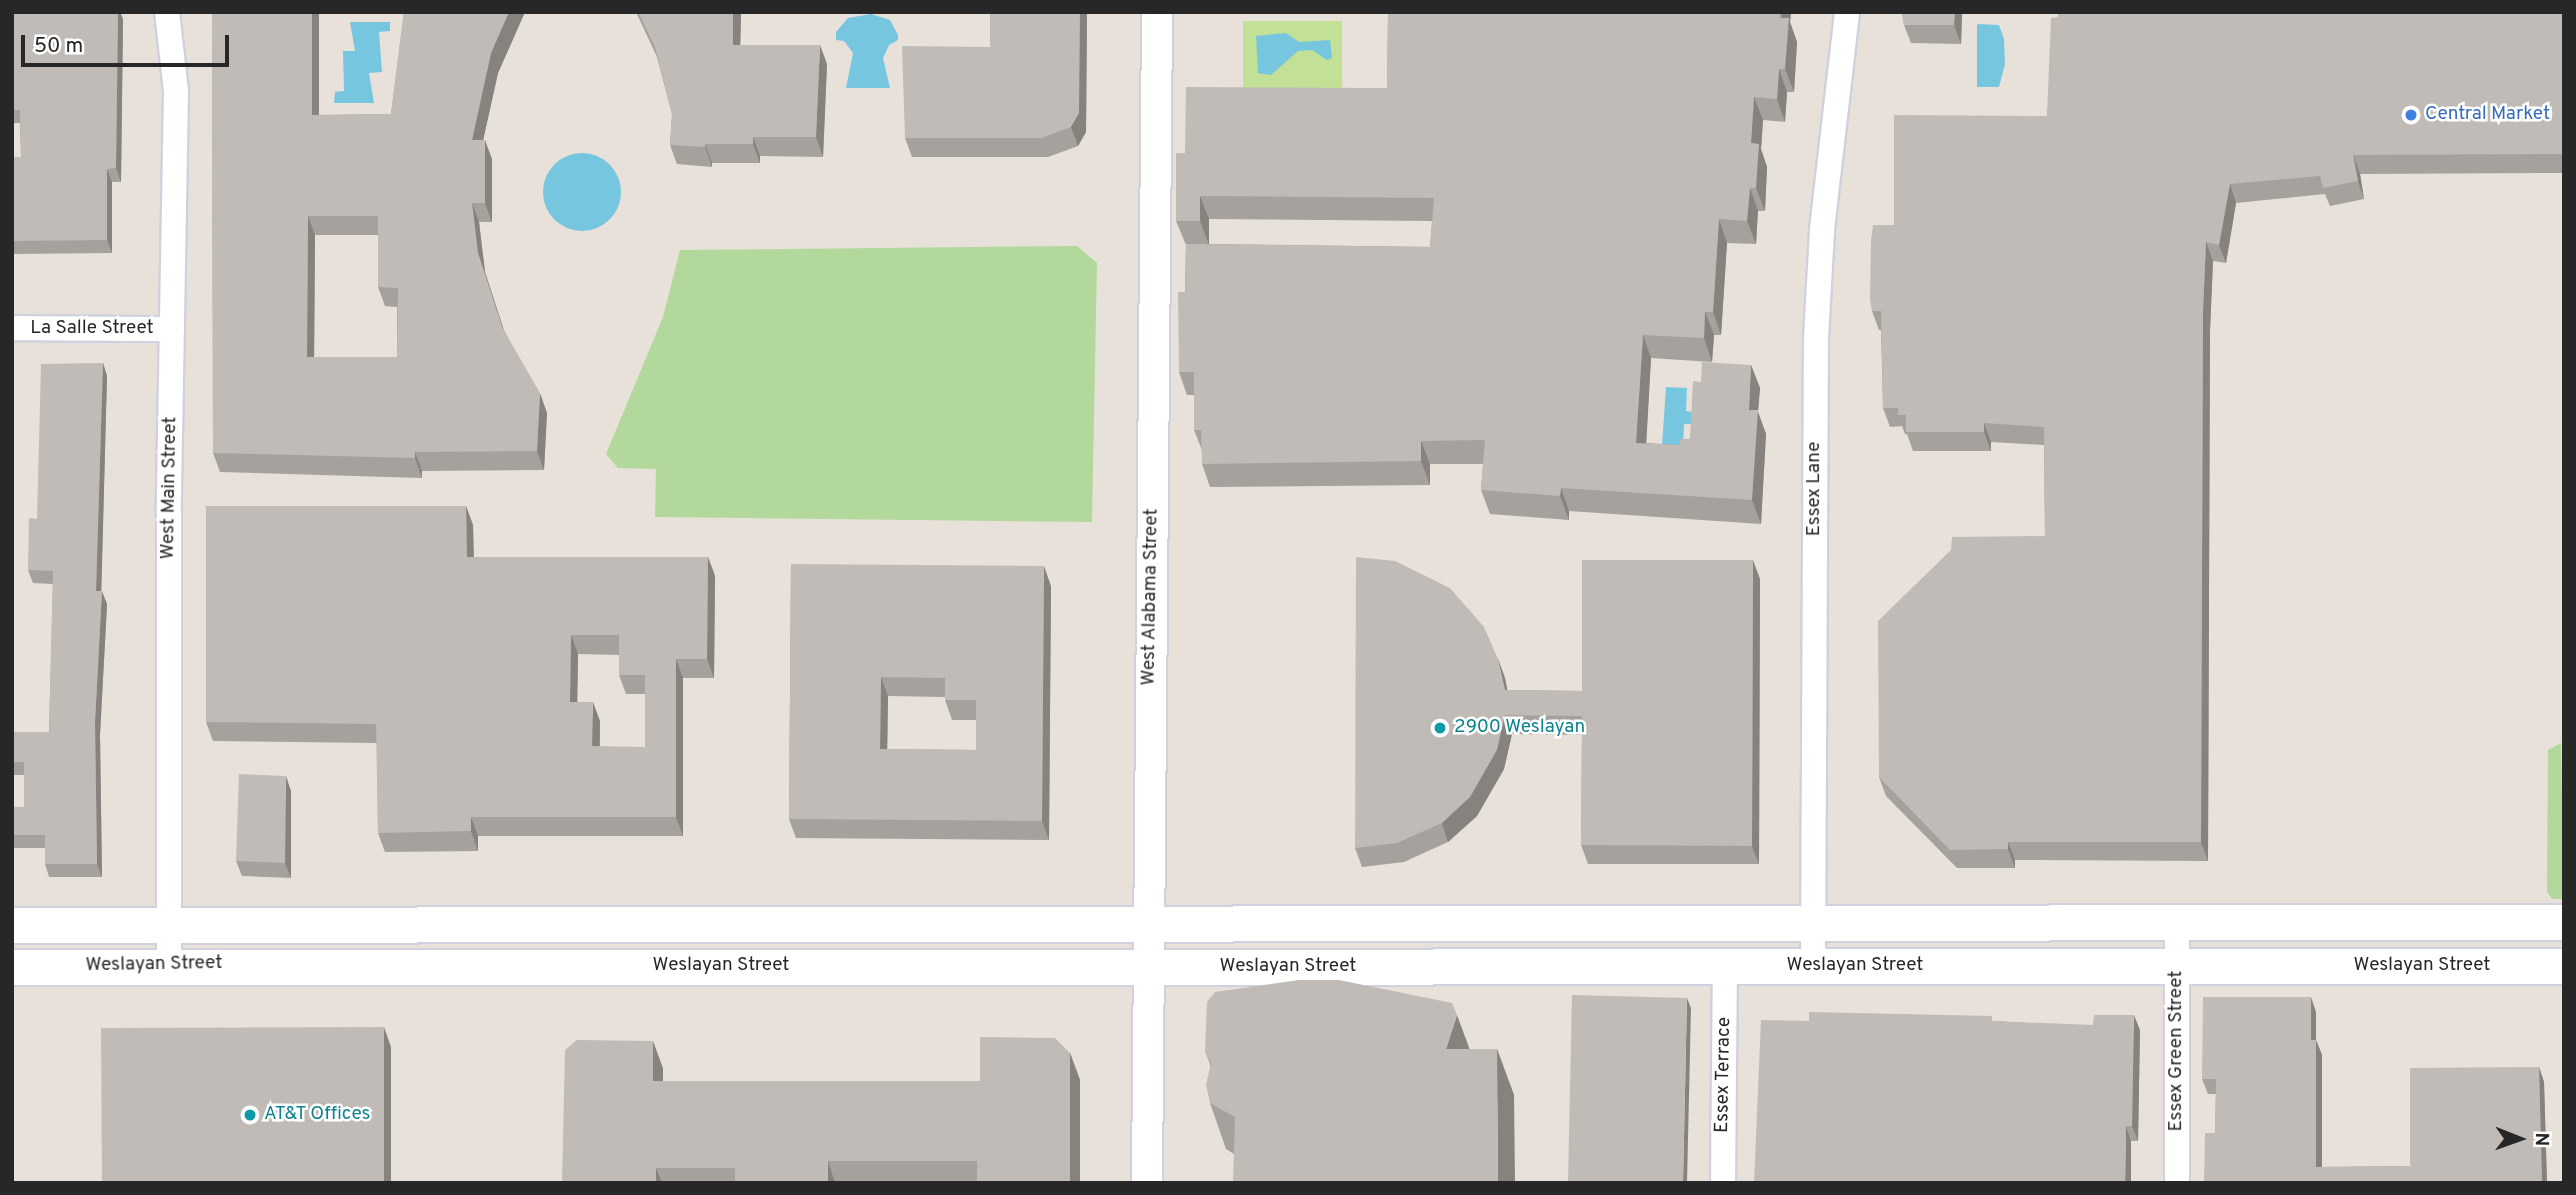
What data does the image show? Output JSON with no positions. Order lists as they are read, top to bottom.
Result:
{
  "streets": {
    "main road": ["Weslayan Street"],
    "street": [
      "La Salle Street",
      "West Main Street",
      "Essex Lane",
      "West Alabama Street",
      "Essex Green Street",
      "Essex Terrace"
    ]
  },
  "crossings": [
    ["La Salle Street", "West Main Street"],
    ["West Main Street", "Weslayan Street"],
    ["Essex Lane", "Weslayan Street"],
    ["West Alabama Street", "Weslayan Street"],
    ["Weslayan Street", "Essex Green Street"],
    ["Weslayan Street", "Essex Terrace"]
  ],
  "places": ["Central Market", "2900 Weslayan", "AT&T Offices"],
  "scale_bar": "50 m",
  "north": "right"
}
